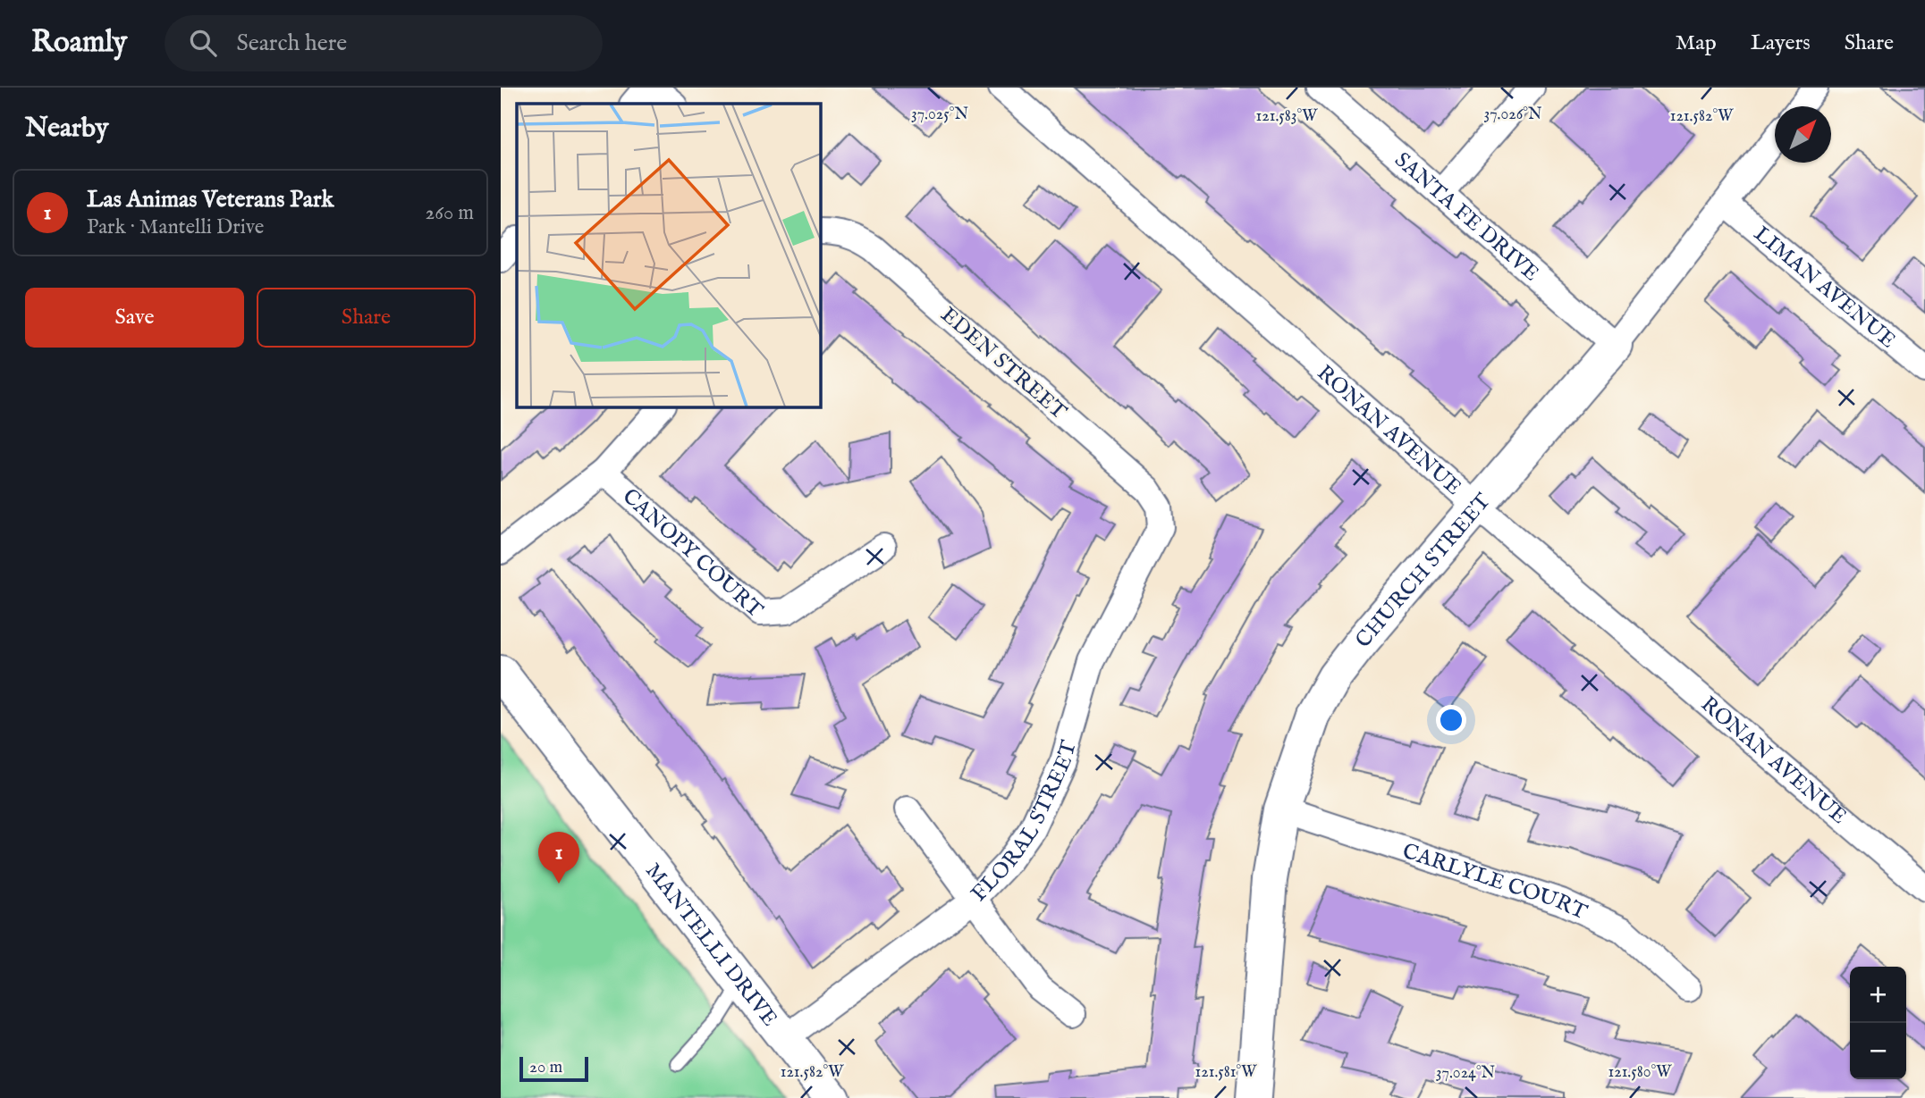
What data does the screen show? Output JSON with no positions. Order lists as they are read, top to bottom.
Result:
{
  "streets": {
    "street": [
      "SANTA FE DRIVE",
      "LIMAN AVENUE",
      "EDEN STREET",
      "RONAN AVENUE",
      "CANOPY COURT",
      "CHURCH STREET",
      "FLORAL STREET",
      "CARLYLE COURT",
      "MANTELLI DRIVE"
    ]
  },
  "crossings": [
    ["SANTA FE DRIVE", "CHURCH STREET"],
    ["LIMAN AVENUE", "CHURCH STREET"],
    ["EDEN STREET", "FLORAL STREET"],
    ["RONAN AVENUE", "CHURCH STREET"],
    ["CHURCH STREET", "CARLYLE COURT"],
    ["FLORAL STREET", "MANTELLI DRIVE"]
  ],
  "scale_bar": "20 m",
  "north": "top right",
  "page": {
    "header": "Roamly",
    "search": "Search here",
    "nav": ["Map", "Layers", "Share"],
    "heading": "Nearby",
    "list": [
      {
        "mark": "1",
        "name": "Las Animas Veterans Park",
        "note": "Park · Mantelli Drive",
        "value": "260 m"
      }
    ],
    "buttons": ["Save", "Share"],
    "pins": "1",
    "map_buttons": ["+", "−"],
    "scale": "20 m"
  },
  "coordinates": [
    "37.025°N",
    "37.026°N",
    "121.583°W",
    "121.582°W",
    "121.581°W",
    "121.580°W",
    "37.024°N"
  ]
}
